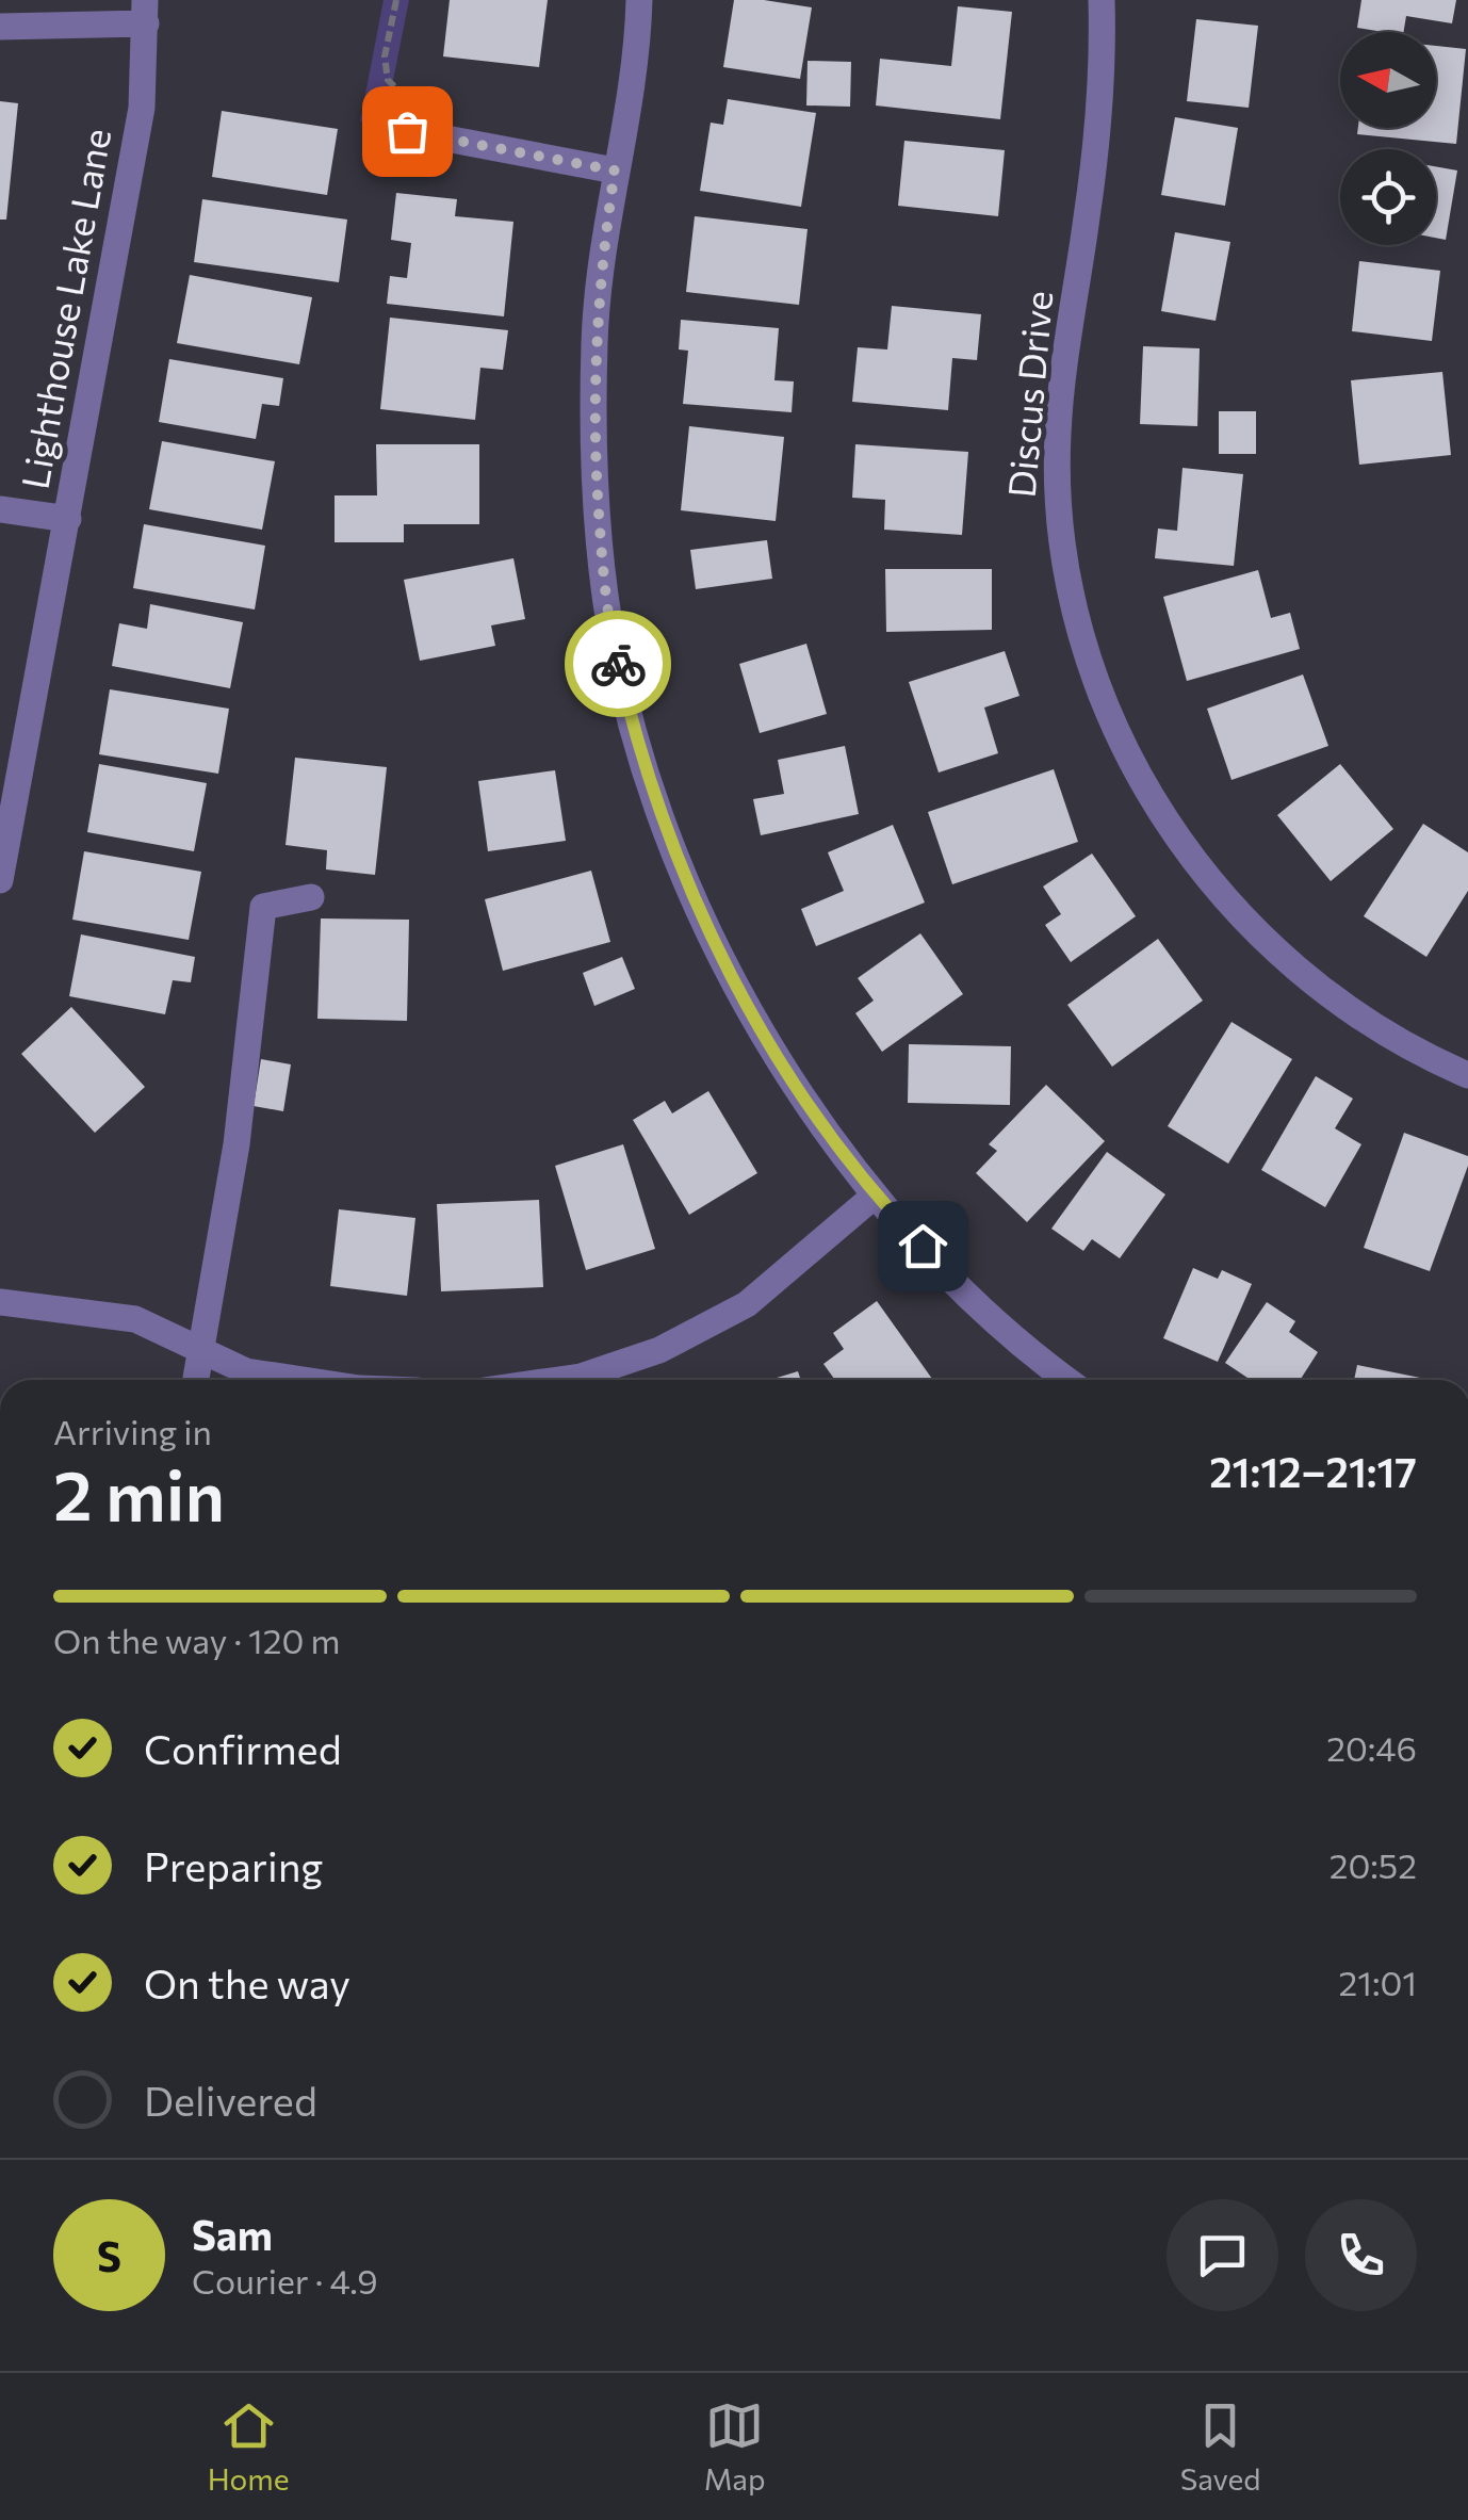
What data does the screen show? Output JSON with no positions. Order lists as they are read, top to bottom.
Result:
{
  "streets": {
    "street": ["Lighthouse Lake Lane", "Discus Drive"]
  },
  "north": "left",
  "page": {
    "heading": ["2 min", "Arriving in", "21:12–21:17"],
    "panel": ["Sam", "Courier · 4.9"],
    "bar": "On the way · 120 m",
    "list": [
      ["Confirmed", "20:46"],
      ["Preparing", "20:52"],
      ["On the way", "21:01"],
      "Delivered"
    ],
    "round": "S",
    "tabs": ["Home", "Map", "Saved"]
  }
}
